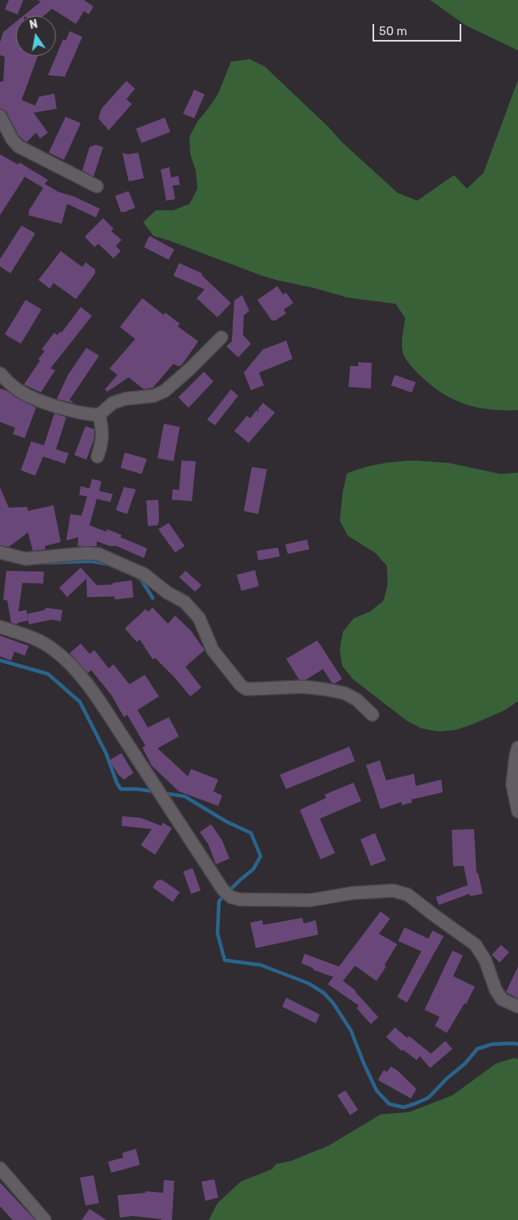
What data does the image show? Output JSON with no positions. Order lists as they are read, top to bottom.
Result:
{
  "scale_bar": "50 m",
  "north": "top"
}
